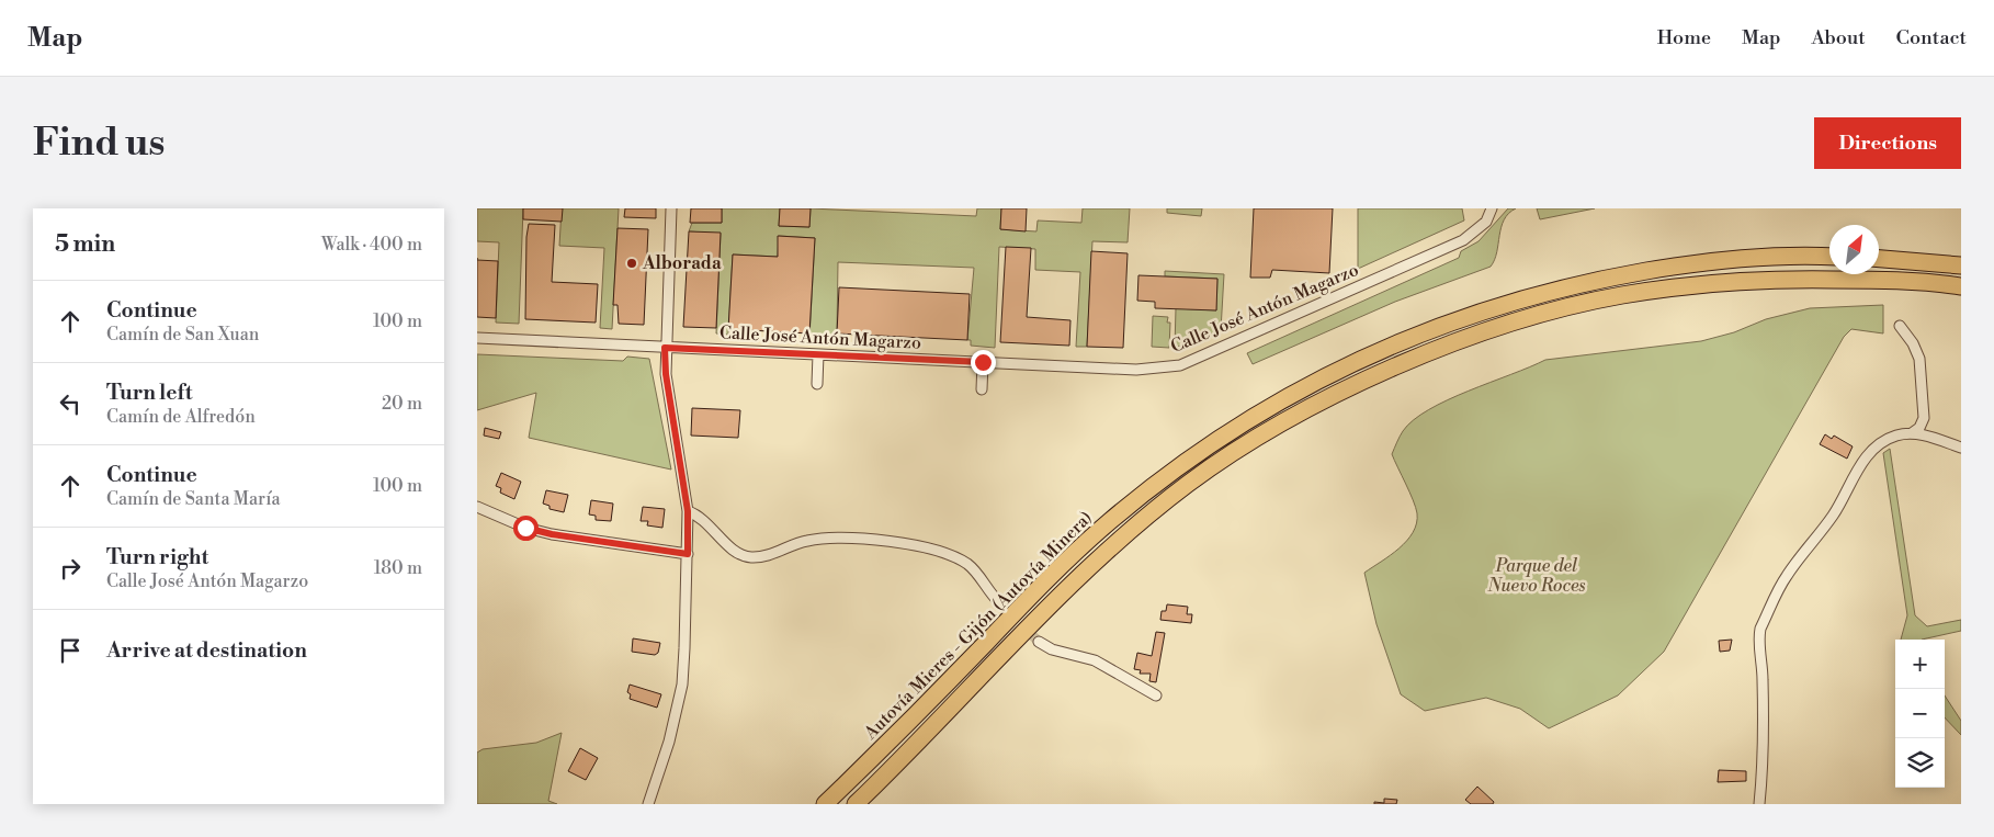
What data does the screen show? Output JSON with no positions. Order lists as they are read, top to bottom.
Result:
{
  "streets": {
    "highway": ["Autovía Mieres - Gijón (Autovía Minera)"],
    "street": ["Calle José Antón Magarzo"]
  },
  "parks": ["Parque del Nuevo Roces"],
  "places": ["Alborada"],
  "north": "top right",
  "page": {
    "header": "Map",
    "nav": [
      "Home",
      "Map",
      "About",
      "Contact"
    ],
    "buttons": "Directions",
    "title": "Find us",
    "heading": ["5 min", "Walk · 400 m"],
    "list": [
      ["Continue", "Camín de San Xuan", "100 m"],
      ["Turn left", "Camín de Alfredón", "20 m"],
      ["Continue", "Camín de Santa María", "100 m"],
      ["Turn right", "Calle José Antón Magarzo", "180 m"],
      "Arrive at destination"
    ],
    "map_buttons": ["+", "−"]
  }
}
